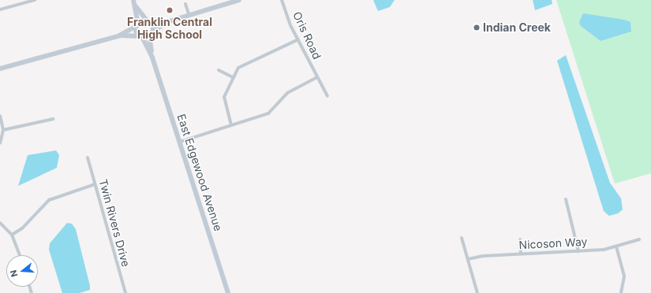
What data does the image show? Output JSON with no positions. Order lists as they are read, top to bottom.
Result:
{
  "streets": {
    "main road": ["East Edgewood Avenue"],
    "street": ["Oris Road", "Twin Rivers Drive", "Nicoson Way"]
  },
  "places": ["Franklin Central High School", "Indian Creek"],
  "north": "left"
}
